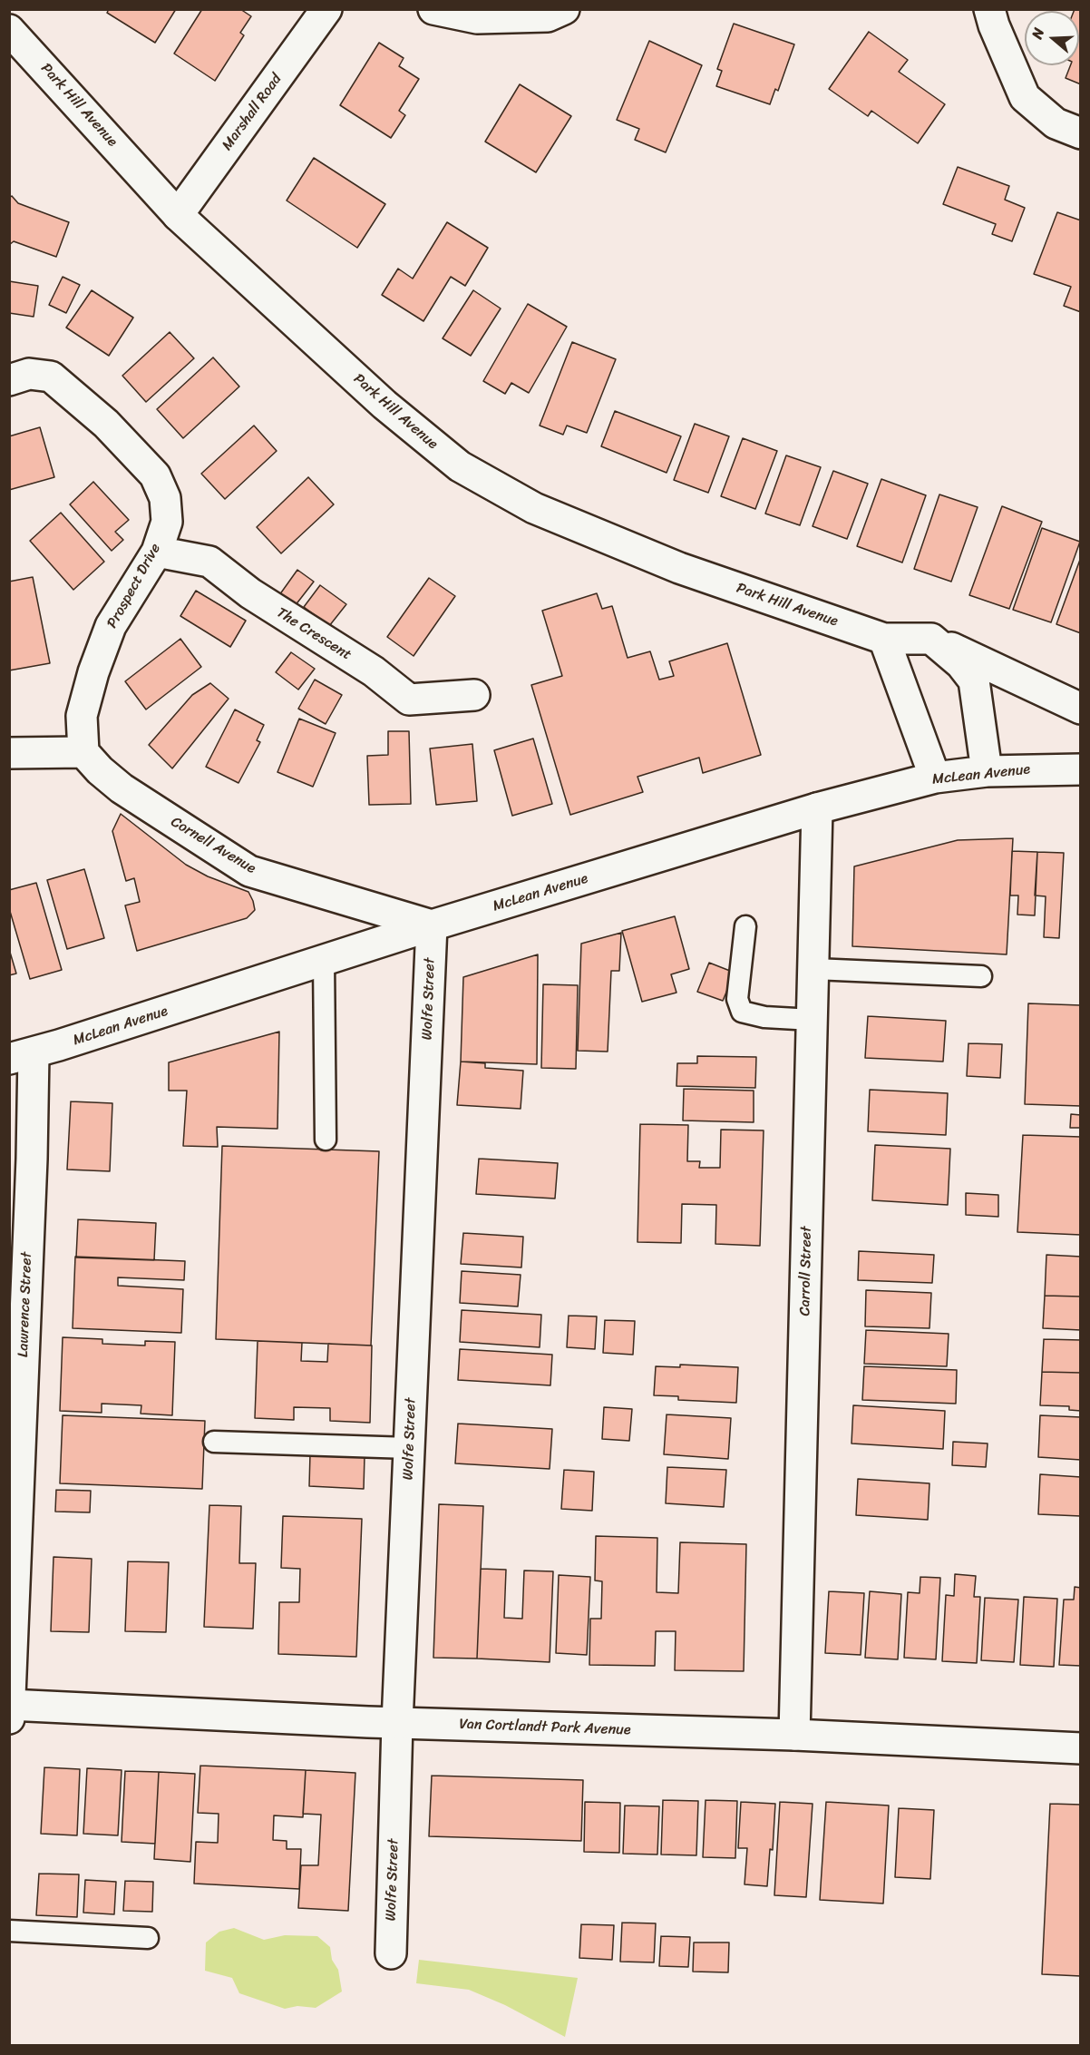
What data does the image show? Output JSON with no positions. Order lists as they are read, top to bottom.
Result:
{
  "streets": {
    "street": [
      "Park Hill Avenue",
      "Marshall Road",
      "Prospect Drive",
      "The Crescent",
      "McLean Avenue",
      "Cornell Avenue",
      "Wolfe Street",
      "Carroll Street",
      "Lawrence Street",
      "Van Cortlandt Park Avenue"
    ]
  },
  "crossings": [
    ["Park Hill Avenue", "Marshall Road"],
    ["Prospect Drive", "The Crescent"],
    ["Prospect Drive", "Cornell Avenue"],
    ["McLean Avenue", "Cornell Avenue"],
    ["McLean Avenue", "Wolfe Street"],
    ["McLean Avenue", "Carroll Street"],
    ["McLean Avenue", "Lawrence Street"],
    ["Cornell Avenue", "Wolfe Street"],
    ["Wolfe Street", "Van Cortlandt Park Avenue"],
    ["Carroll Street", "Van Cortlandt Park Avenue"],
    ["Lawrence Street", "Van Cortlandt Park Avenue"]
  ],
  "north": "left"
}
